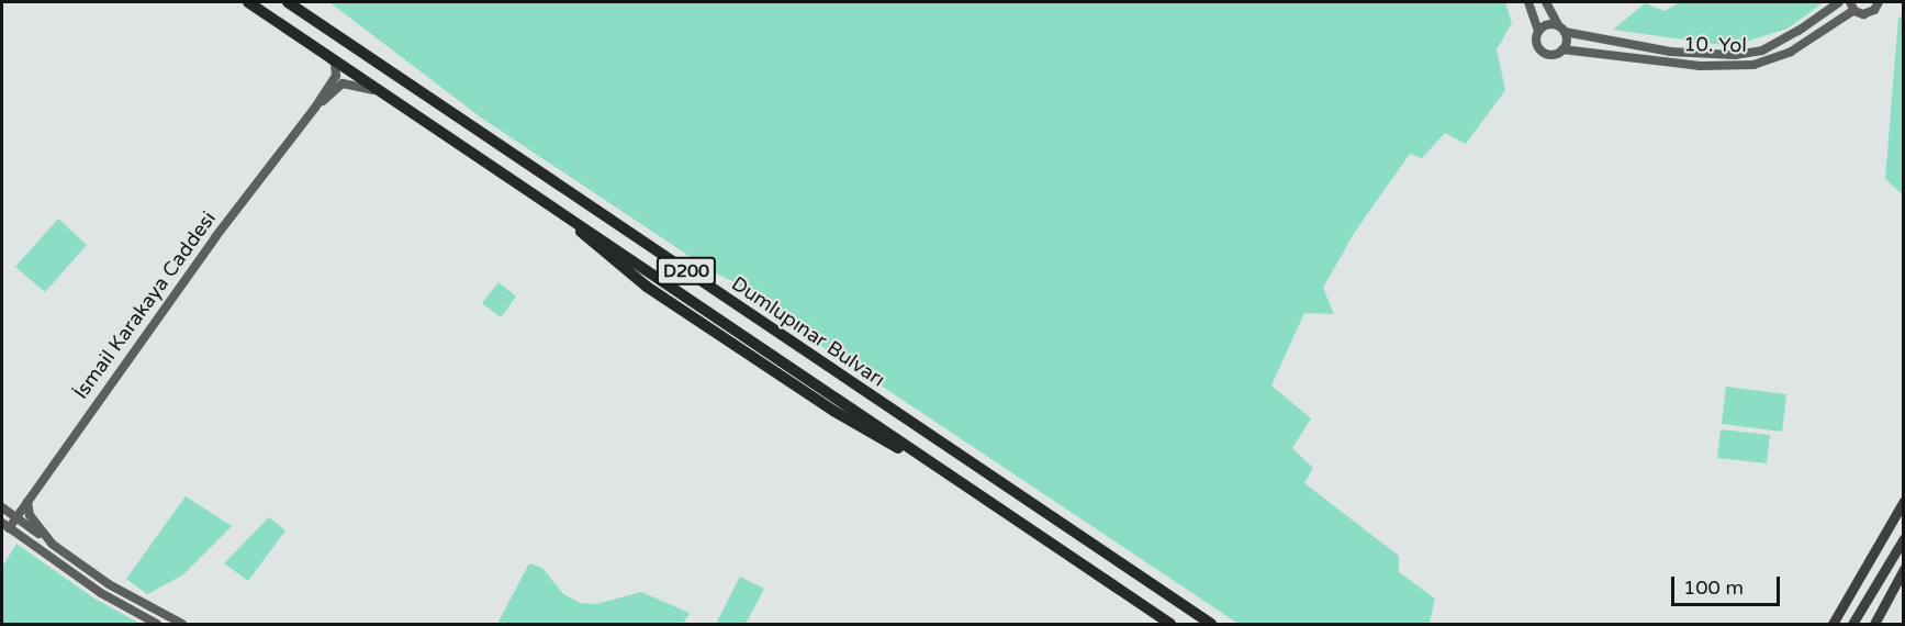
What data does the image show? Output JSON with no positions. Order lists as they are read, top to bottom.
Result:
{
  "streets": {
    "highway": ["D200", "Dumlupınar Bulvarı"],
    "street": ["10. Yol", "İsmail Karakaya Caddesi"]
  },
  "scale_bar": "100 m"
}
